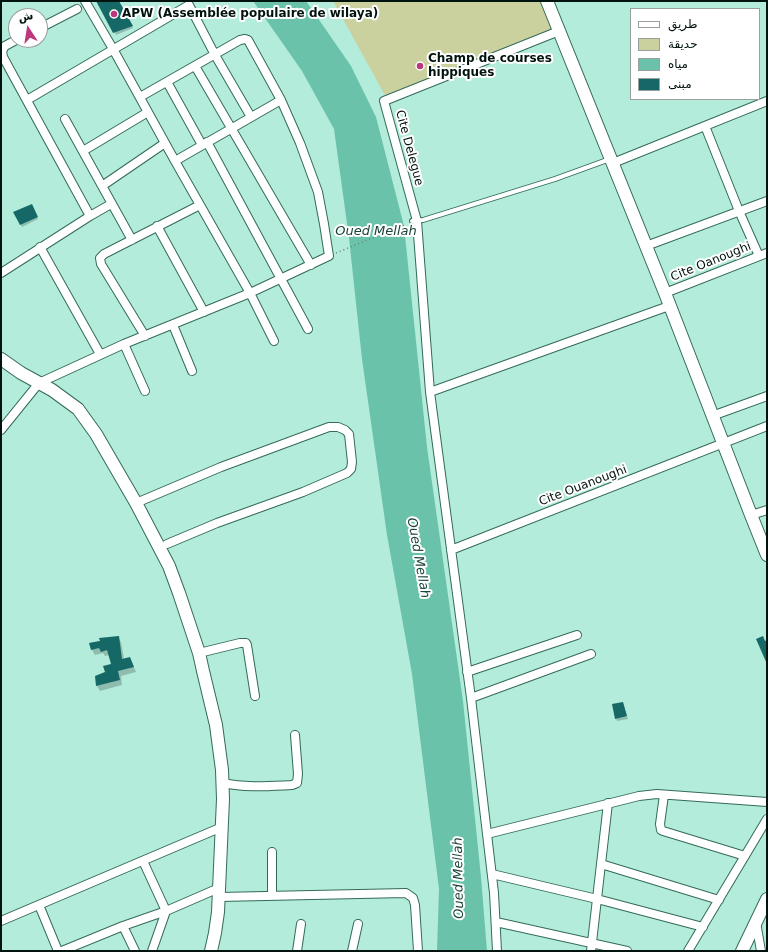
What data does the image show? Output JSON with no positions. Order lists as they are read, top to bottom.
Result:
{
  "streets": {
    "street": ["Cite Delegue", "Cite Oanoughi", "Cite Ouanoughi"]
  },
  "water": ["Oued Mellah"],
  "places": ["APW (Assemblée populaire de wilaya)", "Champ de courses hippiques"],
  "legend": [
    "طريق",
    "حديقة",
    "مياه",
    "مبنى"
  ],
  "north": "top"
}
